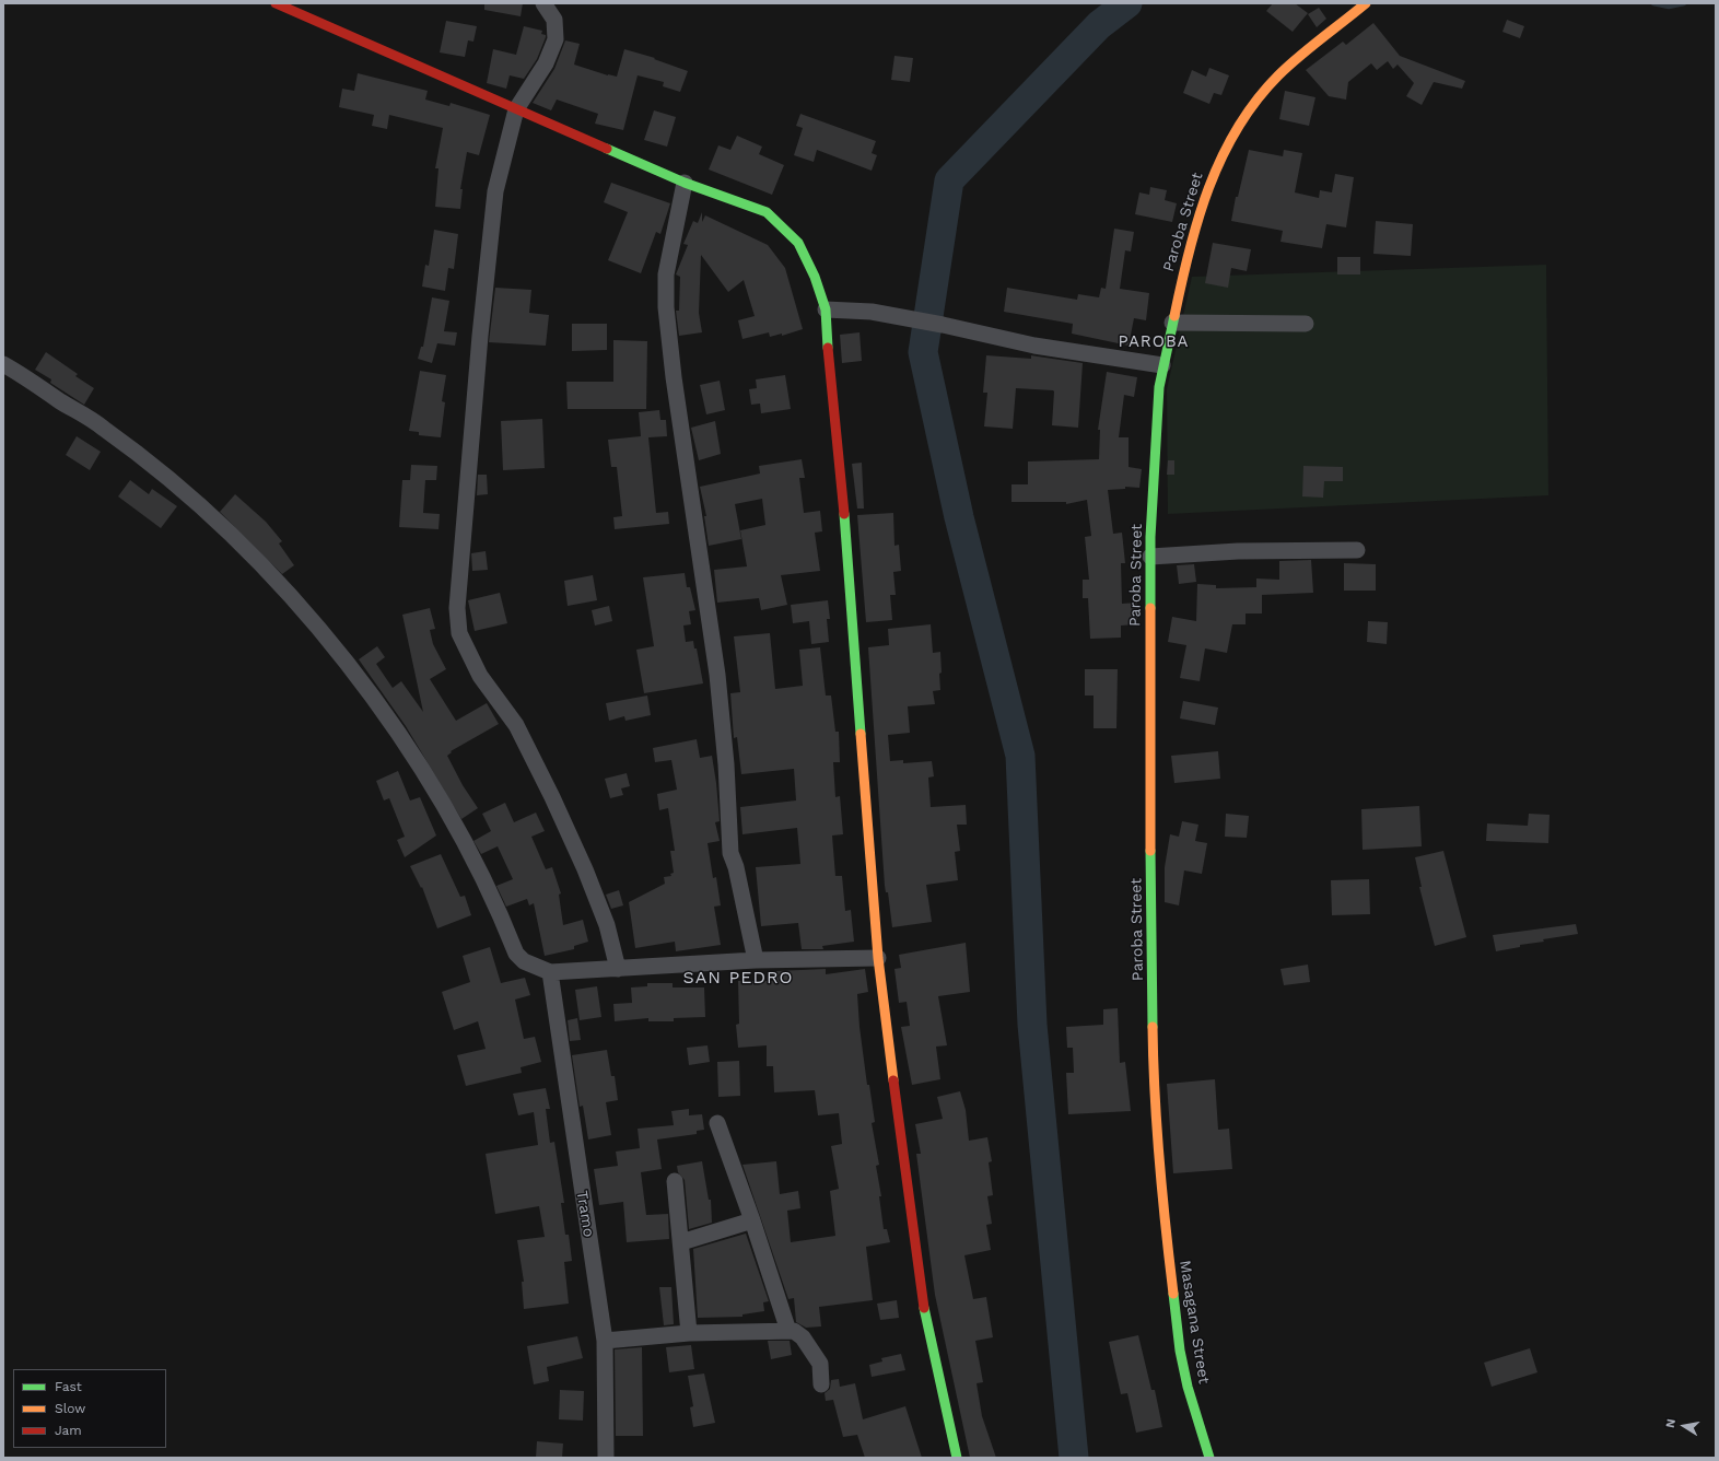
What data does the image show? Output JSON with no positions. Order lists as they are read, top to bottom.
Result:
{
  "streets": {
    "main road": ["Paroba Street", "Masagana Street"],
    "street": ["Tramo"]
  },
  "crossings": [
    ["Paroba Street", "Masagana Street"]
  ],
  "districts": ["PAROBA", "SAN PEDRO"],
  "legend": ["Fast", "Slow", "Jam"],
  "north": "left"
}
